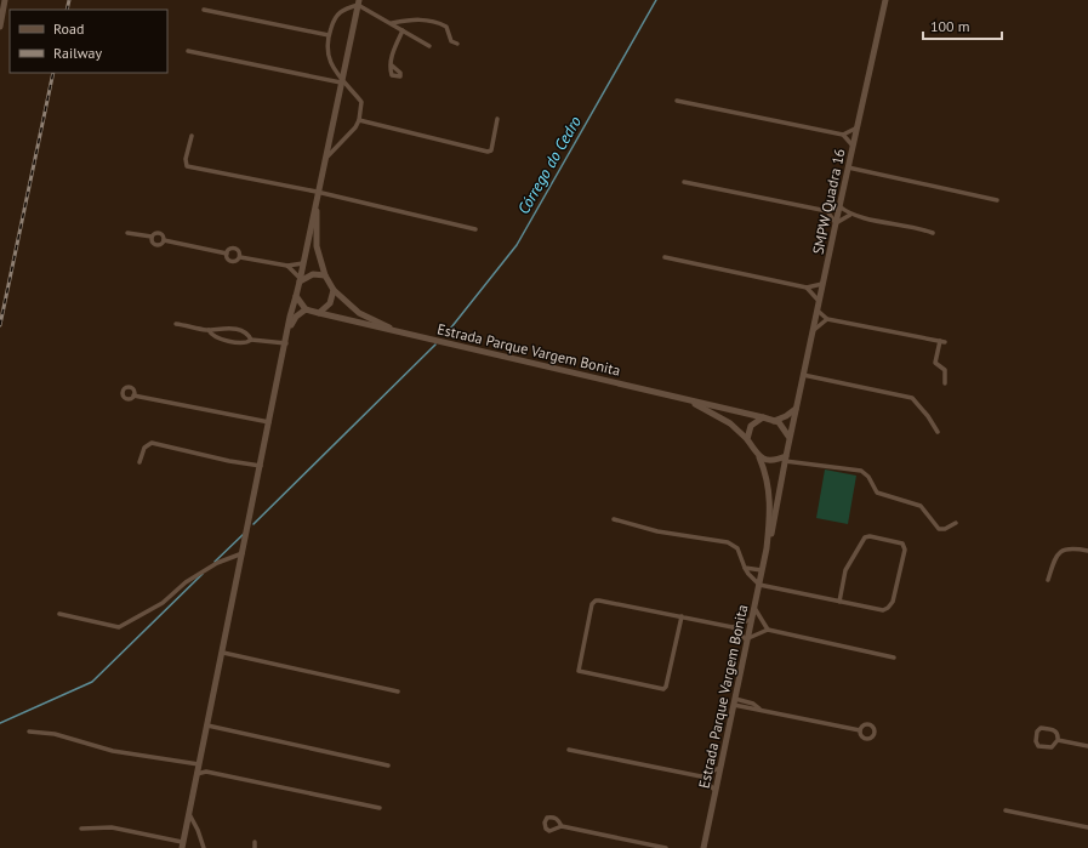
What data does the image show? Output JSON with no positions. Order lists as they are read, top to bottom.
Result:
{
  "streets": {
    "main road": ["SMPW Quadra 16", "Estrada Parque Vargem Bonita"]
  },
  "crossings": [
    ["SMPW Quadra 16", "Estrada Parque Vargem Bonita"]
  ],
  "water": ["Córrego do Cedro"],
  "legend": ["Road", "Railway"],
  "scale_bar": "100 m"
}
